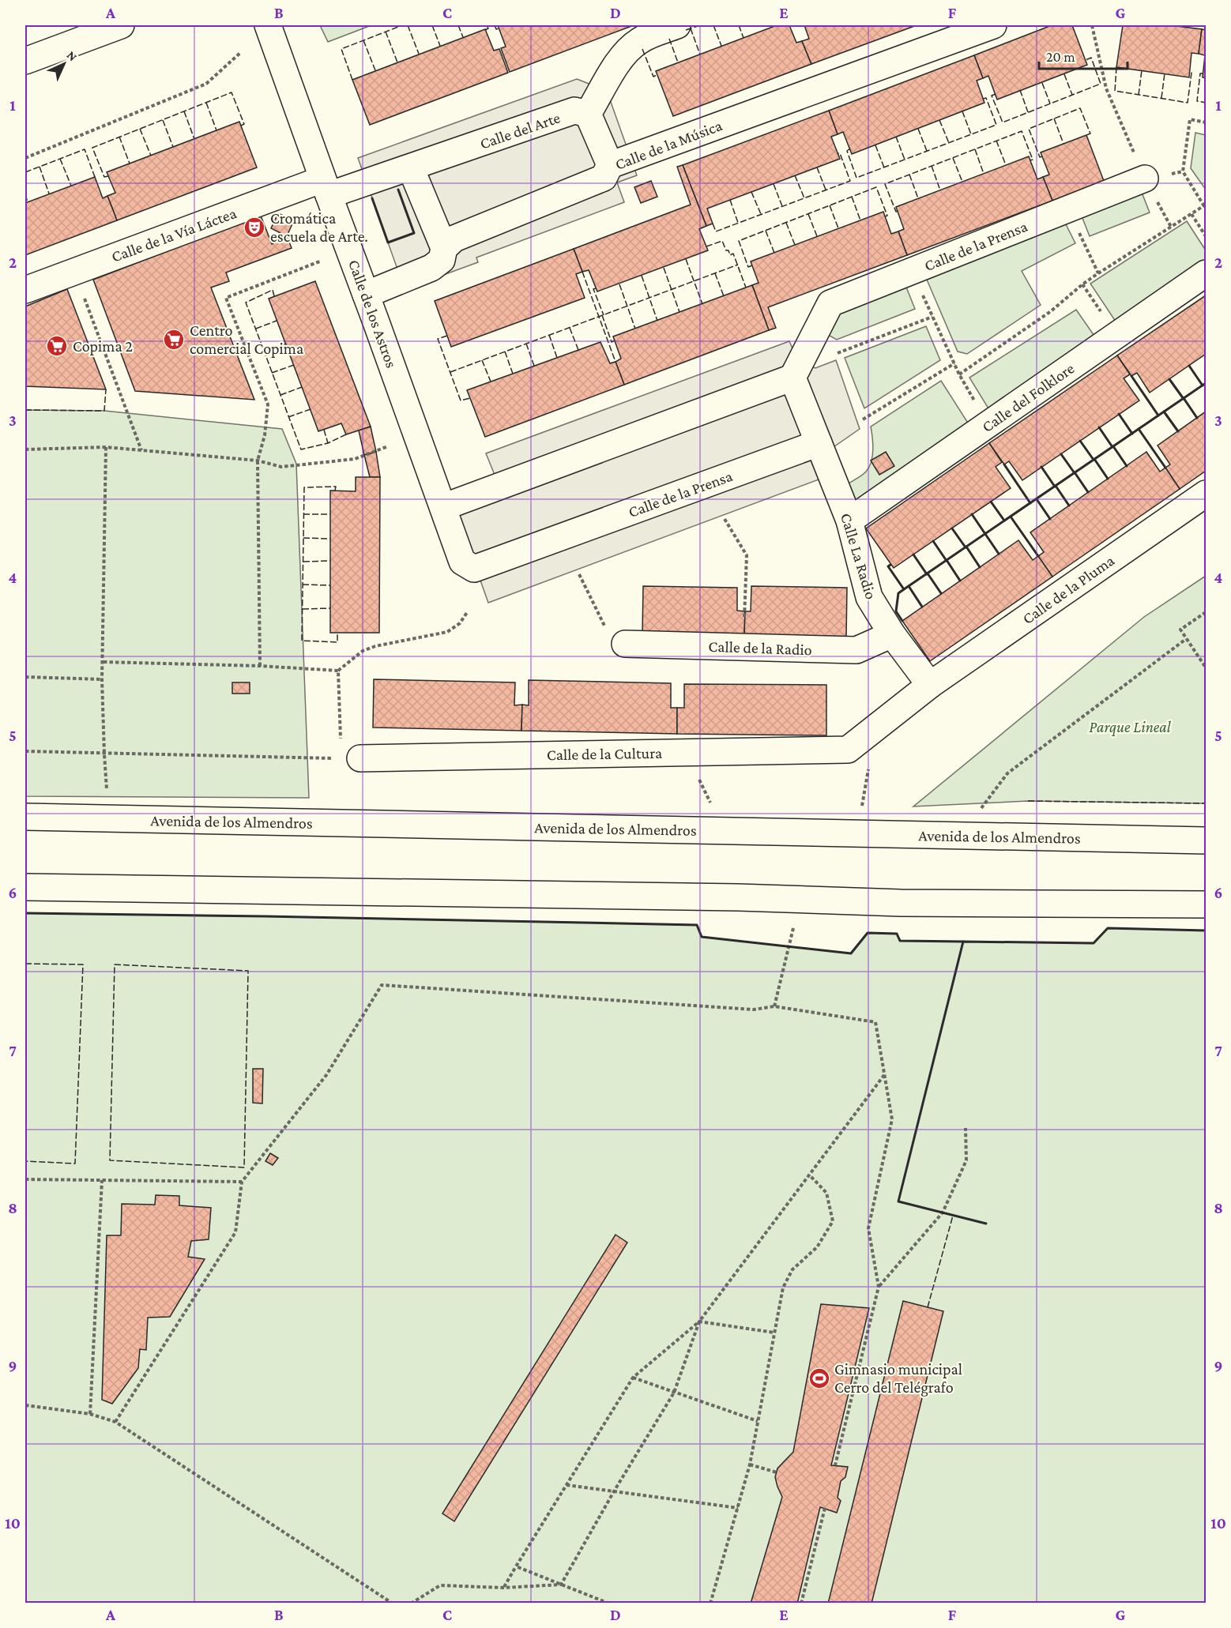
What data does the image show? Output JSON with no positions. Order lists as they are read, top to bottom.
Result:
{
  "streets": {
    "street": [
      "Calle del Arte",
      "Calle de la Música",
      "Calle de la Vía Láctea",
      "Calle de la Prensa",
      "Calle de los Astros",
      "Calle del Folklore",
      "Calle La Radio",
      "Calle de la Pluma",
      "Calle de la Radio",
      "Calle de la Cultura",
      "Avenida de los Almendros"
    ]
  },
  "crossings": [
    ["Calle del Arte", "Calle de la Vía Láctea"],
    ["Calle del Arte", "Calle de los Astros"],
    ["Calle de la Música", "Calle de los Astros"],
    ["Calle de la Vía Láctea", "Calle de los Astros"],
    ["Calle de la Prensa", "Calle de los Astros"],
    ["Calle de la Prensa", "Calle La Radio"],
    ["Calle del Folklore", "Calle La Radio"],
    ["Calle La Radio", "Calle de la Pluma"],
    ["Calle La Radio", "Calle de la Radio"],
    ["Calle de la Pluma", "Calle de la Cultura"]
  ],
  "parks": ["Parque Lineal"],
  "places": {
    "theatre": ["Cromática escuela de Arte."],
    "supermarket": ["Centro comercial Copima", "Copima 2"],
    "sports": ["Gimnasio municipal Cerro del Telégrafo"]
  },
  "scale_bar": "20 m",
  "north": "top right",
  "grid": {
    "columns": [
      "A",
      "B",
      "C",
      "D",
      "E",
      "F",
      "G"
    ],
    "rows": [
      "1",
      "2",
      "3",
      "4",
      "5",
      "6",
      "7",
      "8",
      "9",
      "10"
    ]
  }
}
